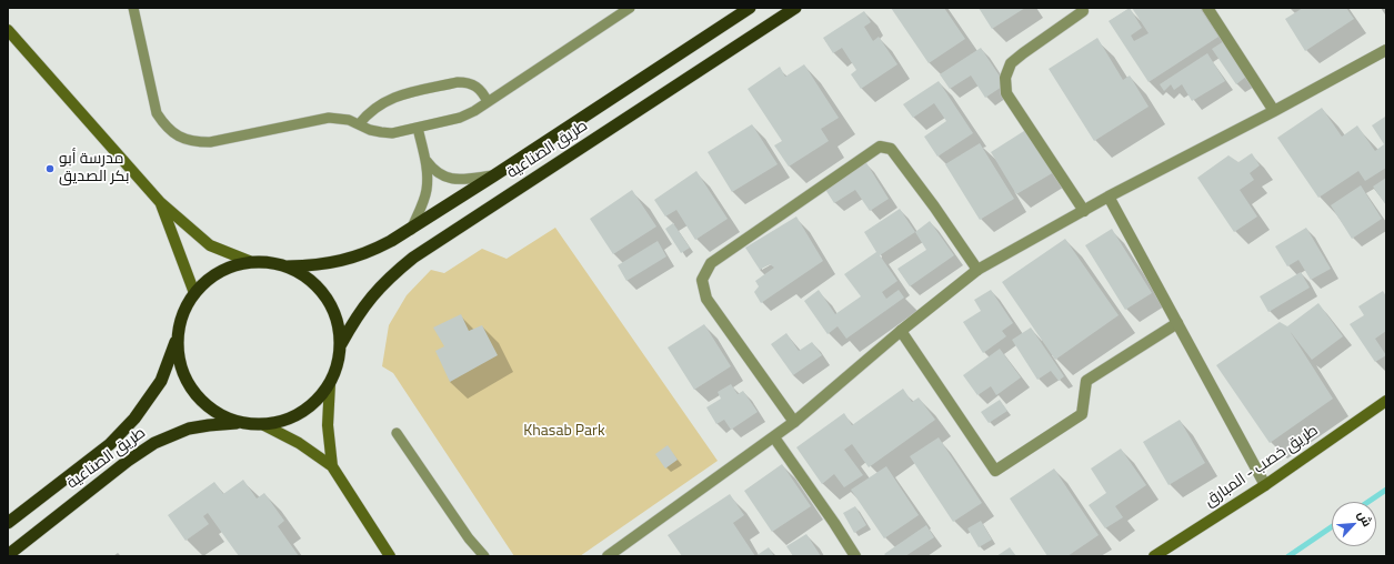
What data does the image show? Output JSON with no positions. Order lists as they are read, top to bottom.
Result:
{
  "streets": {
    "highway": ["طريق الصناعية"],
    "main road": ["طريق خصب - المبارق"]
  },
  "parks": ["Khasab Park"],
  "places": ["مدرسة أبو بكر الصديق"],
  "north": "top right"
}
